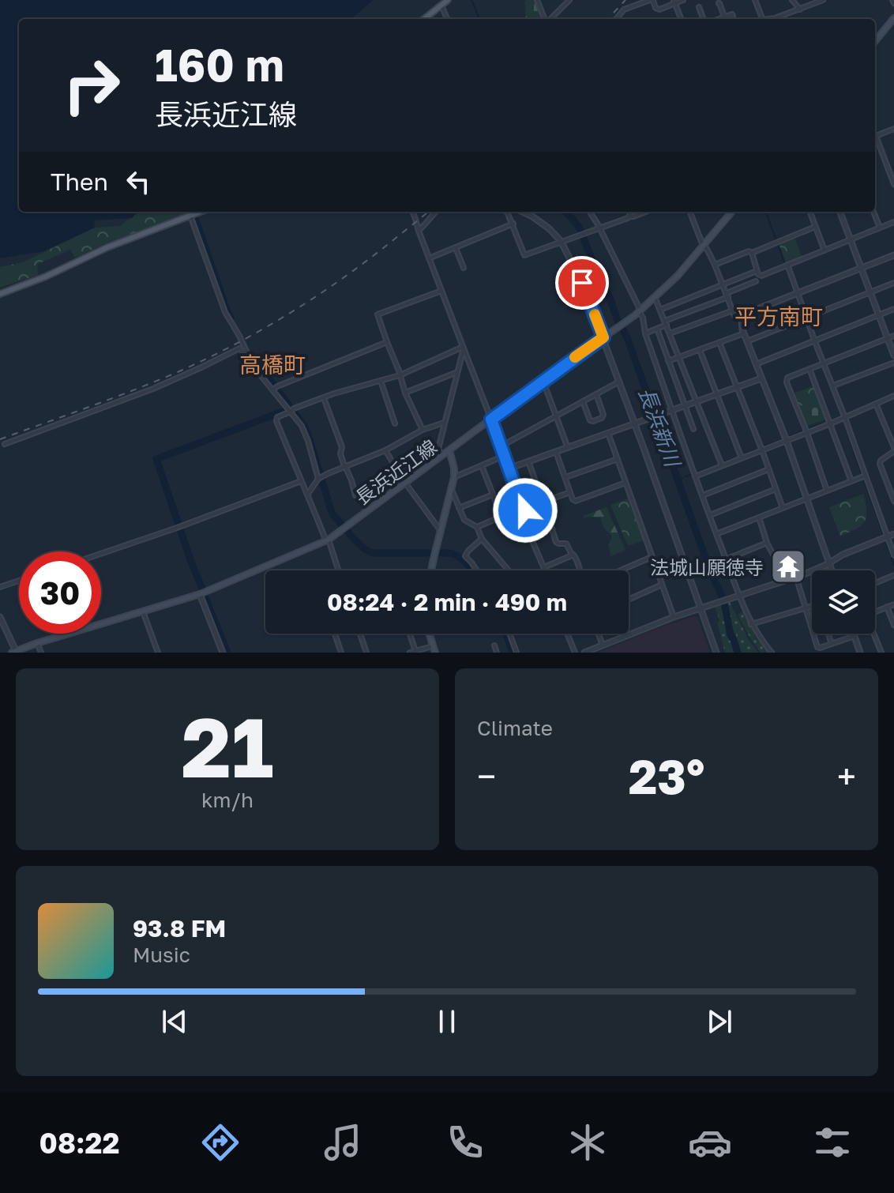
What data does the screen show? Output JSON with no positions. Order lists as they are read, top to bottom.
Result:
{
  "streets": {
    "main road": ["長浜近江線"]
  },
  "districts": ["平方南町", "高橋町"],
  "water": ["長浜新川"],
  "places": {
    "temple": ["法城山願徳寺"]
  },
  "page": {
    "turn": ["160 m", "長浜近江線"],
    "then": "Then",
    "limit": "30",
    "trip": "08:24 · 2 min · 490 m",
    "tile": [
      ["21", "km/h"],
      "Climate"
    ],
    "heat": ["−", "23°", "+"],
    "song": ["93.8 FM", "Music"],
    "tabs": "08:22"
  }
}
